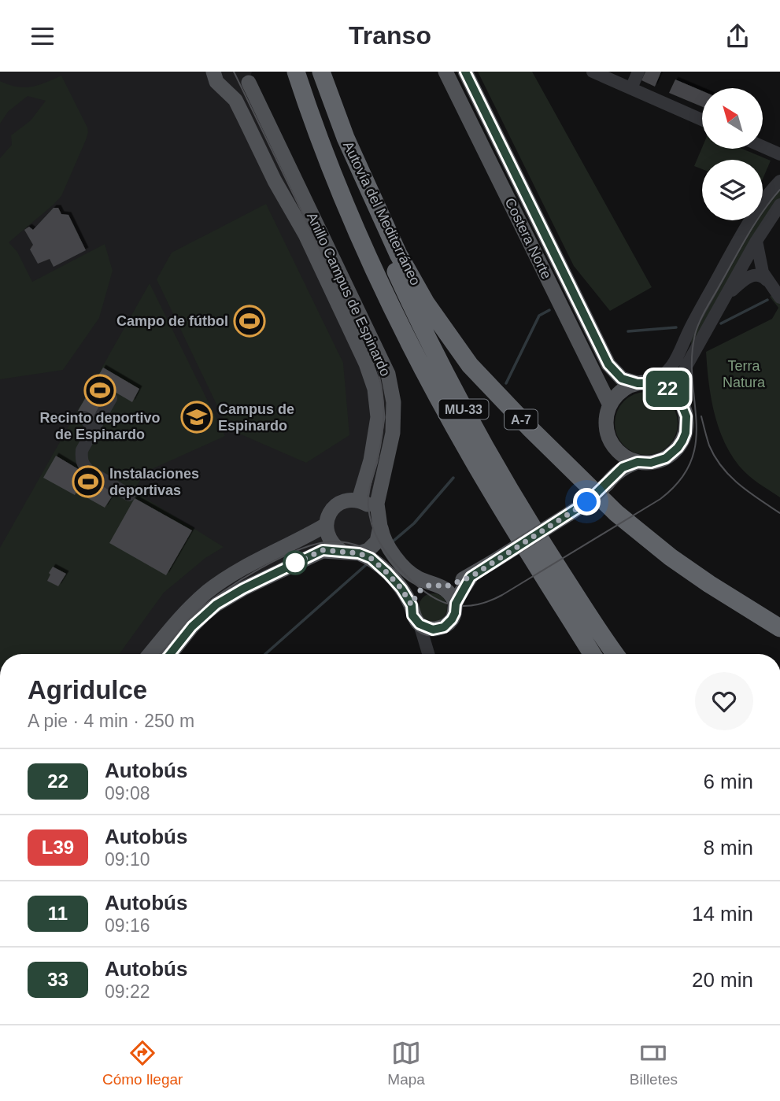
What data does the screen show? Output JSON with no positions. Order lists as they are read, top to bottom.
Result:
{
  "streets": {
    "highway": ["Autovía del Mediterráneo", "MU-33", "A-7"],
    "main road": ["Costera Norte", "Anillo Campus de Espinardo"]
  },
  "crossings": [
    ["Autovía del Mediterráneo", "MU-33"]
  ],
  "parks": ["Terra Natura"],
  "places": {
    "sports": ["Campo de fútbol", "Recinto deportivo de Espinardo", "Instalaciones deportivas"],
    "school or university": ["Campus de Espinardo"]
  },
  "lines": ["bus line 22"],
  "north": "top left",
  "page": {
    "header": "Transo",
    "on_map": "22",
    "heading": ["Agridulce", "A pie · 4 min · 250 m"],
    "list": [
      {
        "mark": "22",
        "name": "Autobús",
        "note": "09:08",
        "value": "6 min"
      },
      {
        "mark": "L39",
        "name": "Autobús",
        "note": "09:10",
        "value": "8 min"
      },
      {
        "mark": "11",
        "name": "Autobús",
        "note": "09:16",
        "value": "14 min"
      },
      {
        "mark": "33",
        "name": "Autobús",
        "note": "09:22",
        "value": "20 min"
      }
    ],
    "tabs": ["Cómo llegar", "Mapa", "Billetes"]
  }
}
